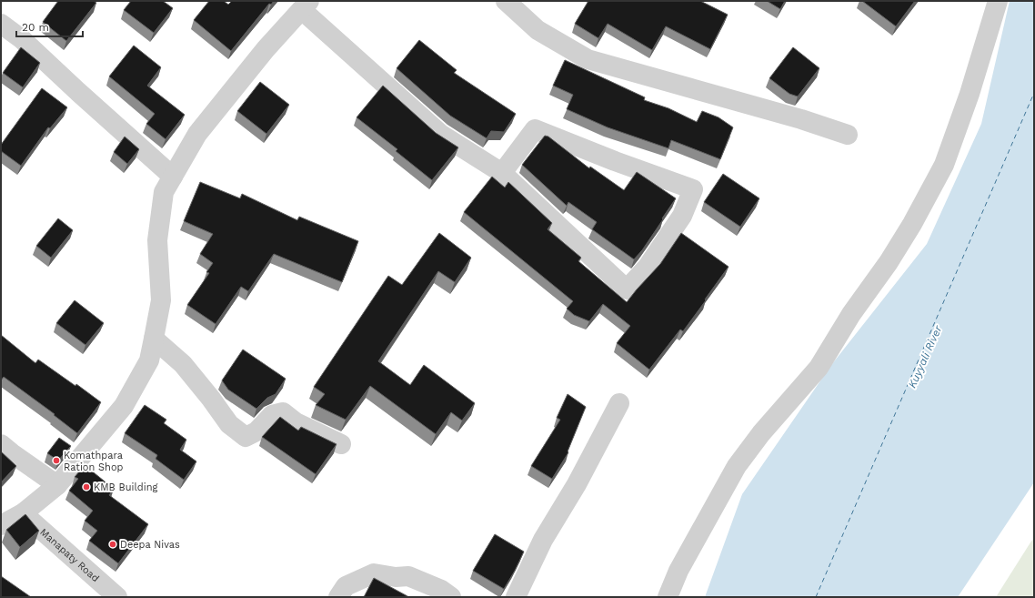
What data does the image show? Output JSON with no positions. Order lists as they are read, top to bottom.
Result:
{
  "streets": {
    "street": ["Manapaty Road"]
  },
  "water": ["Kuyyali River"],
  "places": ["Komathpara Ration Shop", "KMB Building", "Deepa Nivas"],
  "scale_bar": "20 m"
}
